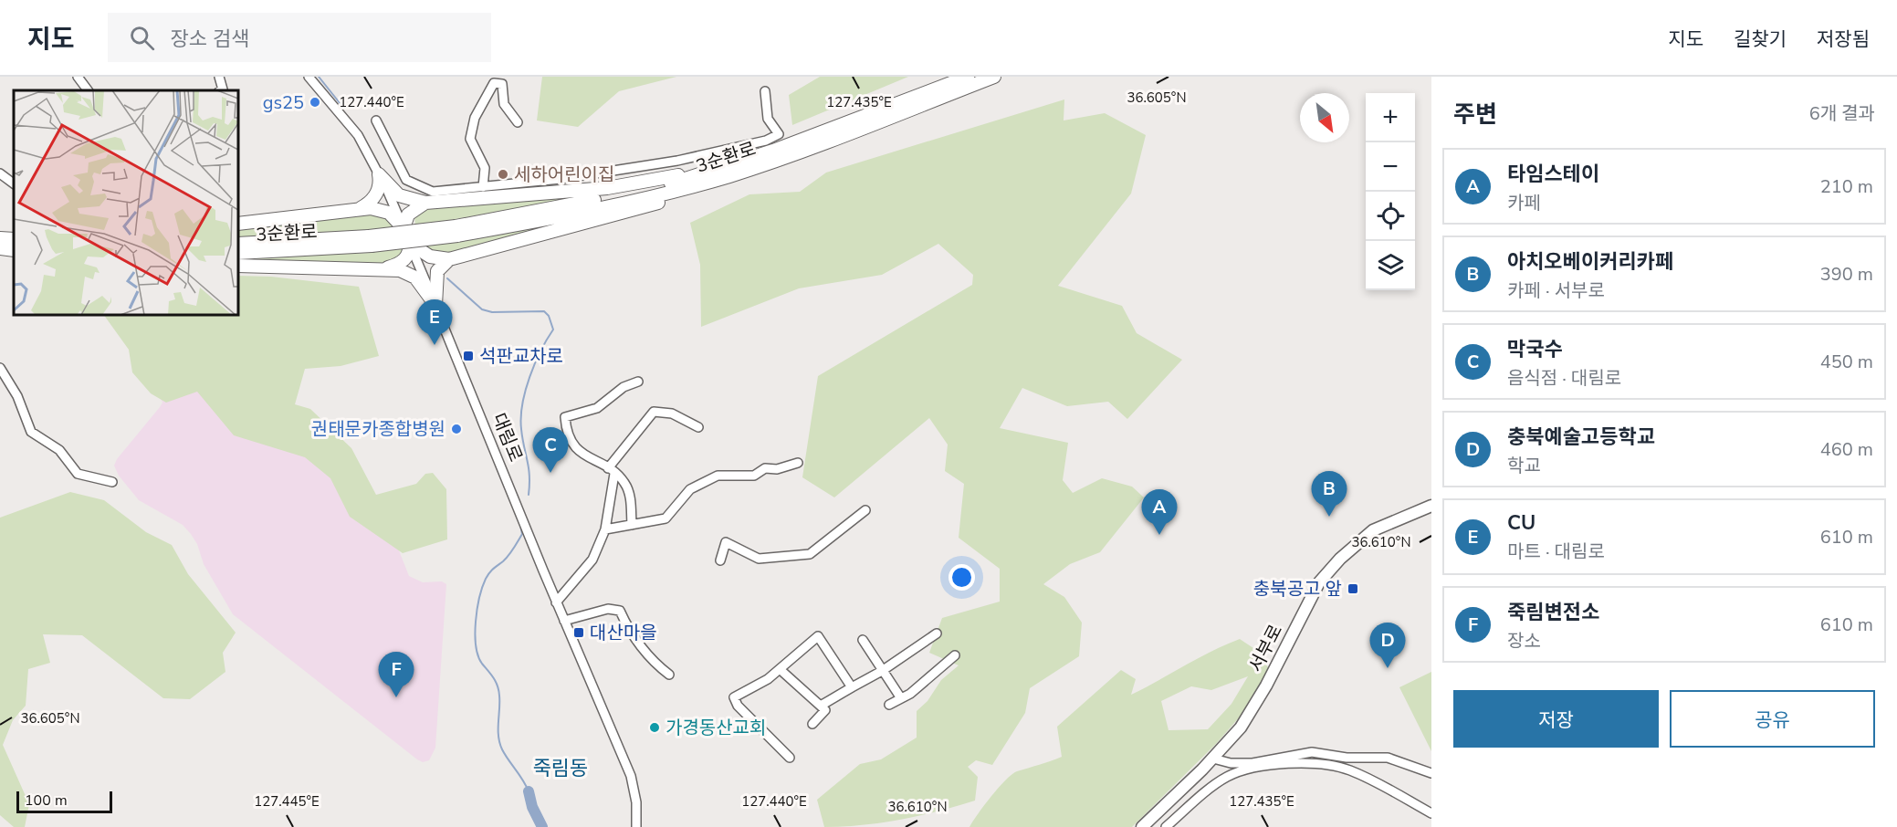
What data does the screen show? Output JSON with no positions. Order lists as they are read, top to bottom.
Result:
{
  "streets": {
    "highway": ["3순환로"],
    "main road": ["서부로"],
    "street": ["대림로"]
  },
  "districts": ["죽림동"],
  "places": {
    "other": [
      "gs25",
      "세하어린이집",
      "권태문카종합병원",
      "가경동산교회"
    ],
    "transit": ["석판교차로", "충북공고 앞", "대산마을"]
  },
  "scale_bar": "100 m",
  "north": "bottom right",
  "page": {
    "header": "지도",
    "search": "장소 검색",
    "nav": ["지도", "길찾기", "저장됨"],
    "heading": ["주변", "6개 결과"],
    "map_buttons": ["+", "−"],
    "list": [
      {
        "mark": "A",
        "name": "타임스테이",
        "note": "카페",
        "value": "210 m"
      },
      {
        "mark": "B",
        "name": "아치오베이커리카페",
        "note": "카페 · 서부로",
        "value": "390 m"
      },
      {
        "mark": "C",
        "name": "막국수",
        "note": "음식점 · 대림로",
        "value": "450 m"
      },
      {
        "mark": "D",
        "name": "충북예술고등학교",
        "note": "학교",
        "value": "460 m"
      },
      {
        "mark": "E",
        "name": "CU",
        "note": "마트 · 대림로",
        "value": "610 m"
      },
      {
        "mark": "F",
        "name": "죽림변전소",
        "note": "장소",
        "value": "610 m"
      }
    ],
    "pins": [
      "E",
      "C",
      "B",
      "A",
      "D",
      "F"
    ],
    "buttons": ["저장", "공유"],
    "scale": "100 m"
  },
  "coordinates": [
    "36.605°N",
    "127.440°E",
    "127.435°E",
    "36.610°N",
    "127.445°E"
  ]
}
